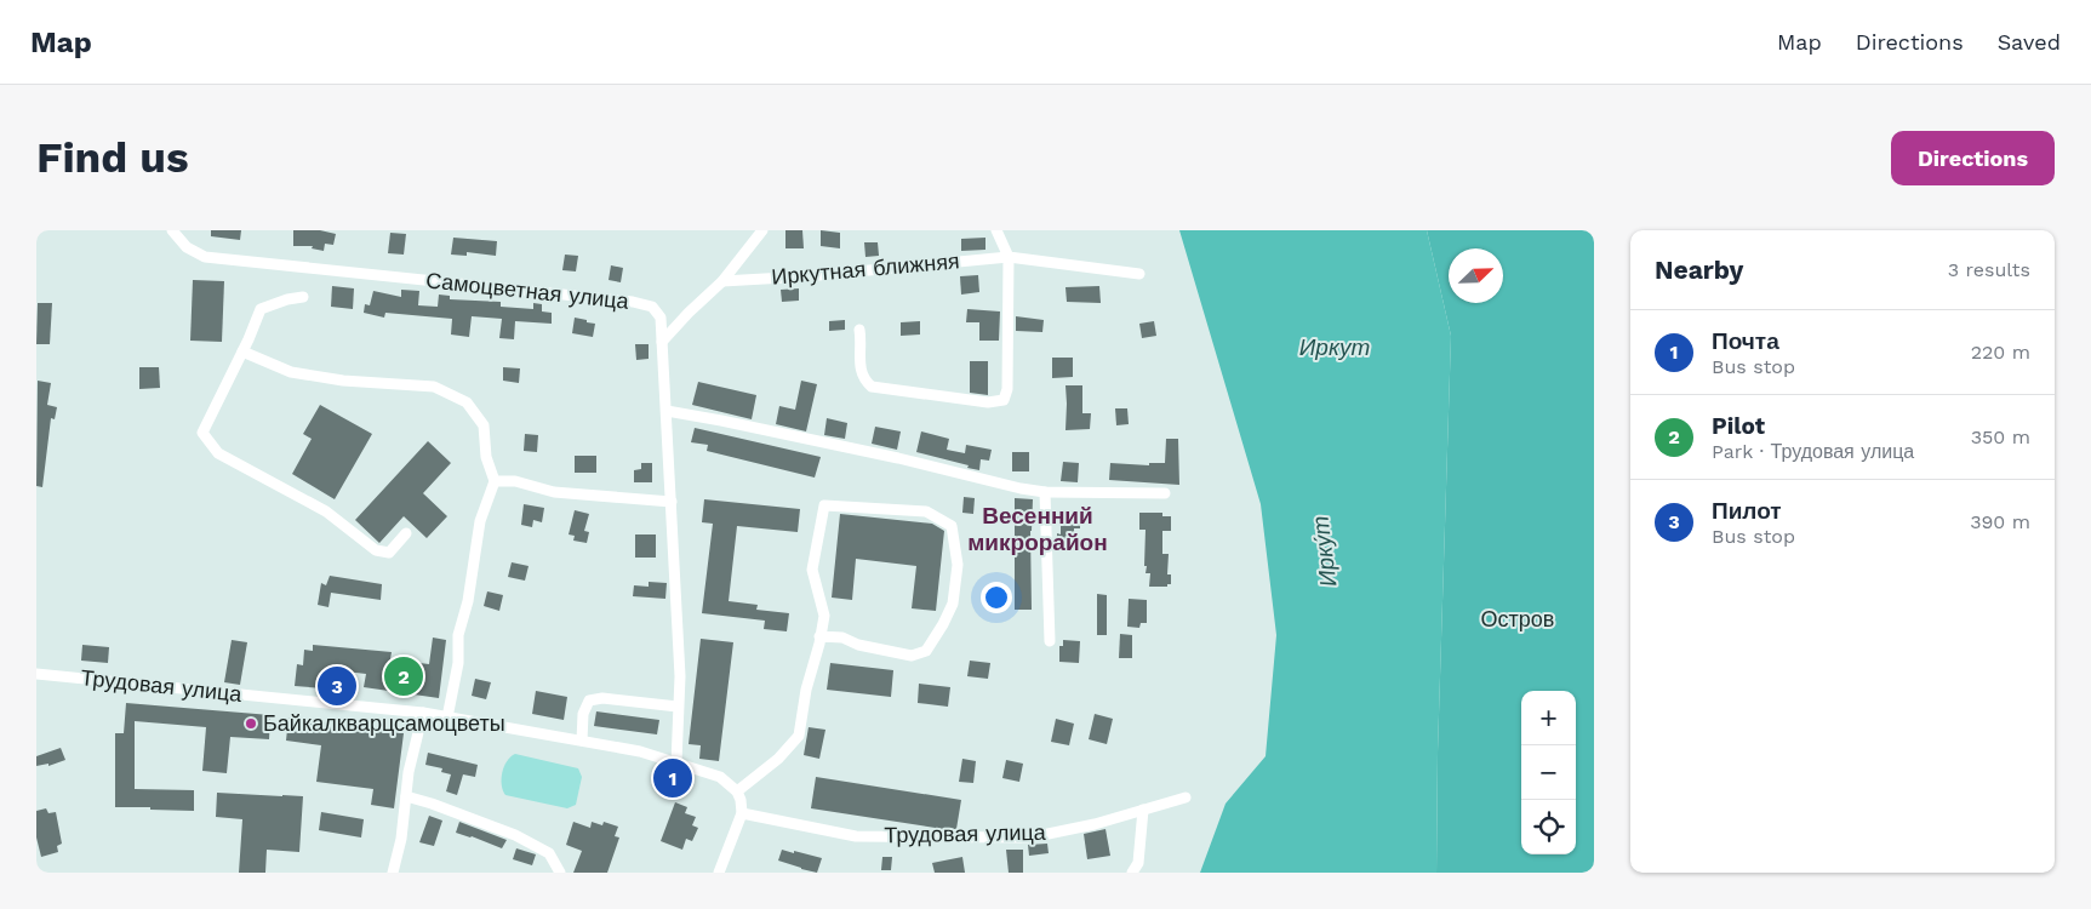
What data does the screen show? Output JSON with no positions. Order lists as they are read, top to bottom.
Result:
{
  "streets": {
    "street": ["Иркутная ближняя", "Самоцветная улица", "Трудовая улица"]
  },
  "crossings": [
    ["Самоцветная улица", "Трудовая улица"]
  ],
  "districts": ["Весенний микрорайон"],
  "water": ["Иркут", "Ирку́т"],
  "parks": ["Остров"],
  "places": ["Байкалкварцсамоцветы"],
  "north": "top right",
  "page": {
    "header": "Map",
    "nav": ["Map", "Directions", "Saved"],
    "buttons": "Directions",
    "title": "Find us",
    "heading": ["Nearby", "3 results"],
    "list": [
      {
        "mark": "1",
        "name": "Почта",
        "note": "Bus stop",
        "value": "220 m"
      },
      {
        "mark": "2",
        "name": "Pilot",
        "note": "Park · Трудовая улица",
        "value": "350 m"
      },
      {
        "mark": "3",
        "name": "Пилот",
        "note": "Bus stop",
        "value": "390 m"
      }
    ],
    "pins": ["2", "3", "1"],
    "map_buttons": ["+", "−"]
  }
}
